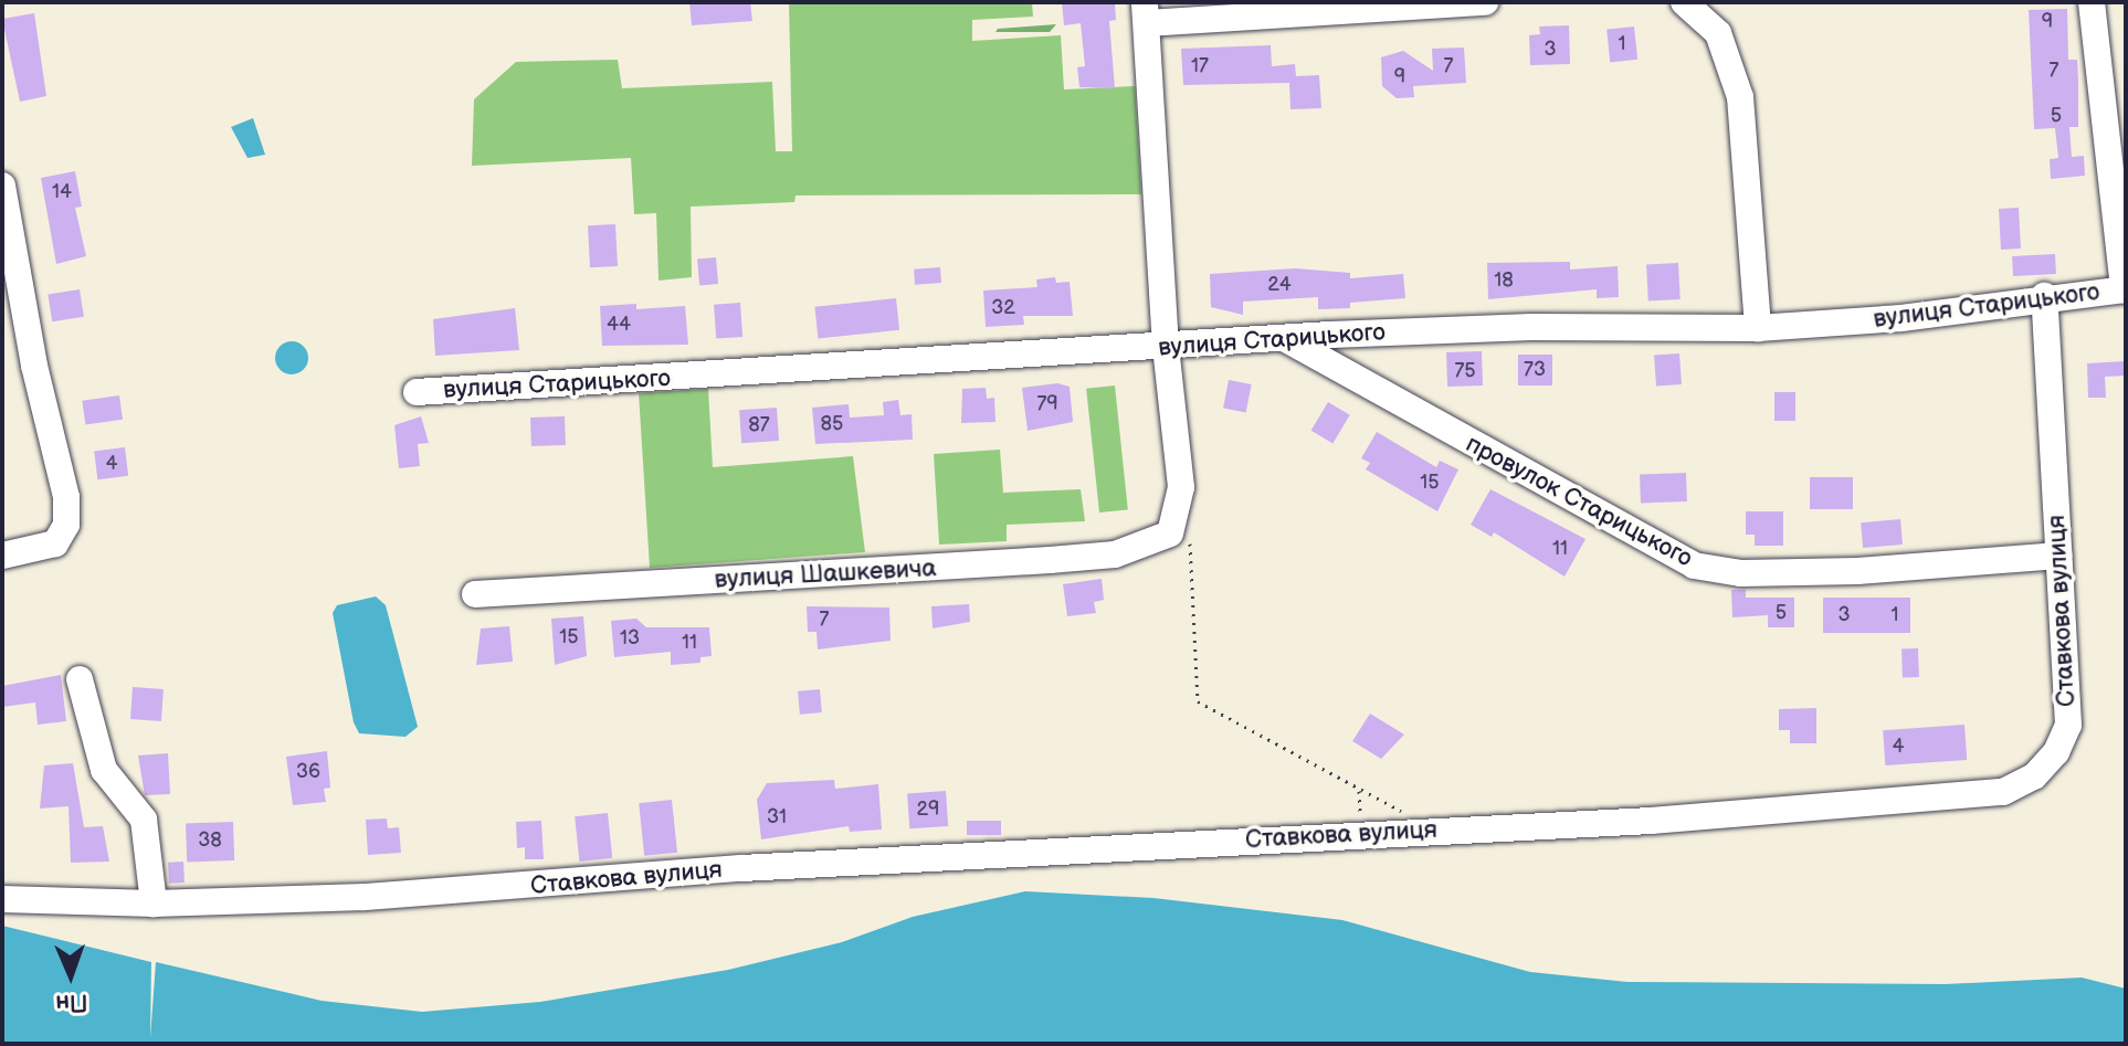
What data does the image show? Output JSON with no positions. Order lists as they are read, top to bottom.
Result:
{
  "streets": {
    "street": [
      "вулиця Старицького",
      "провулок Старицького",
      "вулиця Шашкевича",
      "Ставкова вулиця"
    ]
  },
  "crossings": [
    ["вулиця Старицького", "провулок Старицького"],
    ["вулиця Старицького", "Ставкова вулиця"],
    ["провулок Старицького", "Ставкова вулиця"]
  ],
  "house_numbers": [
    "9",
    "1",
    "3",
    "17",
    "7",
    "7",
    "9",
    "5",
    "14",
    "18",
    "24",
    "32",
    "44",
    "73",
    "75",
    "79",
    "85",
    "87",
    "4",
    "15",
    "11",
    "5",
    "3",
    "1",
    "7",
    "15",
    "13",
    "11",
    "4",
    "36",
    "29",
    "31",
    "38"
  ],
  "north": "bottom"
}
